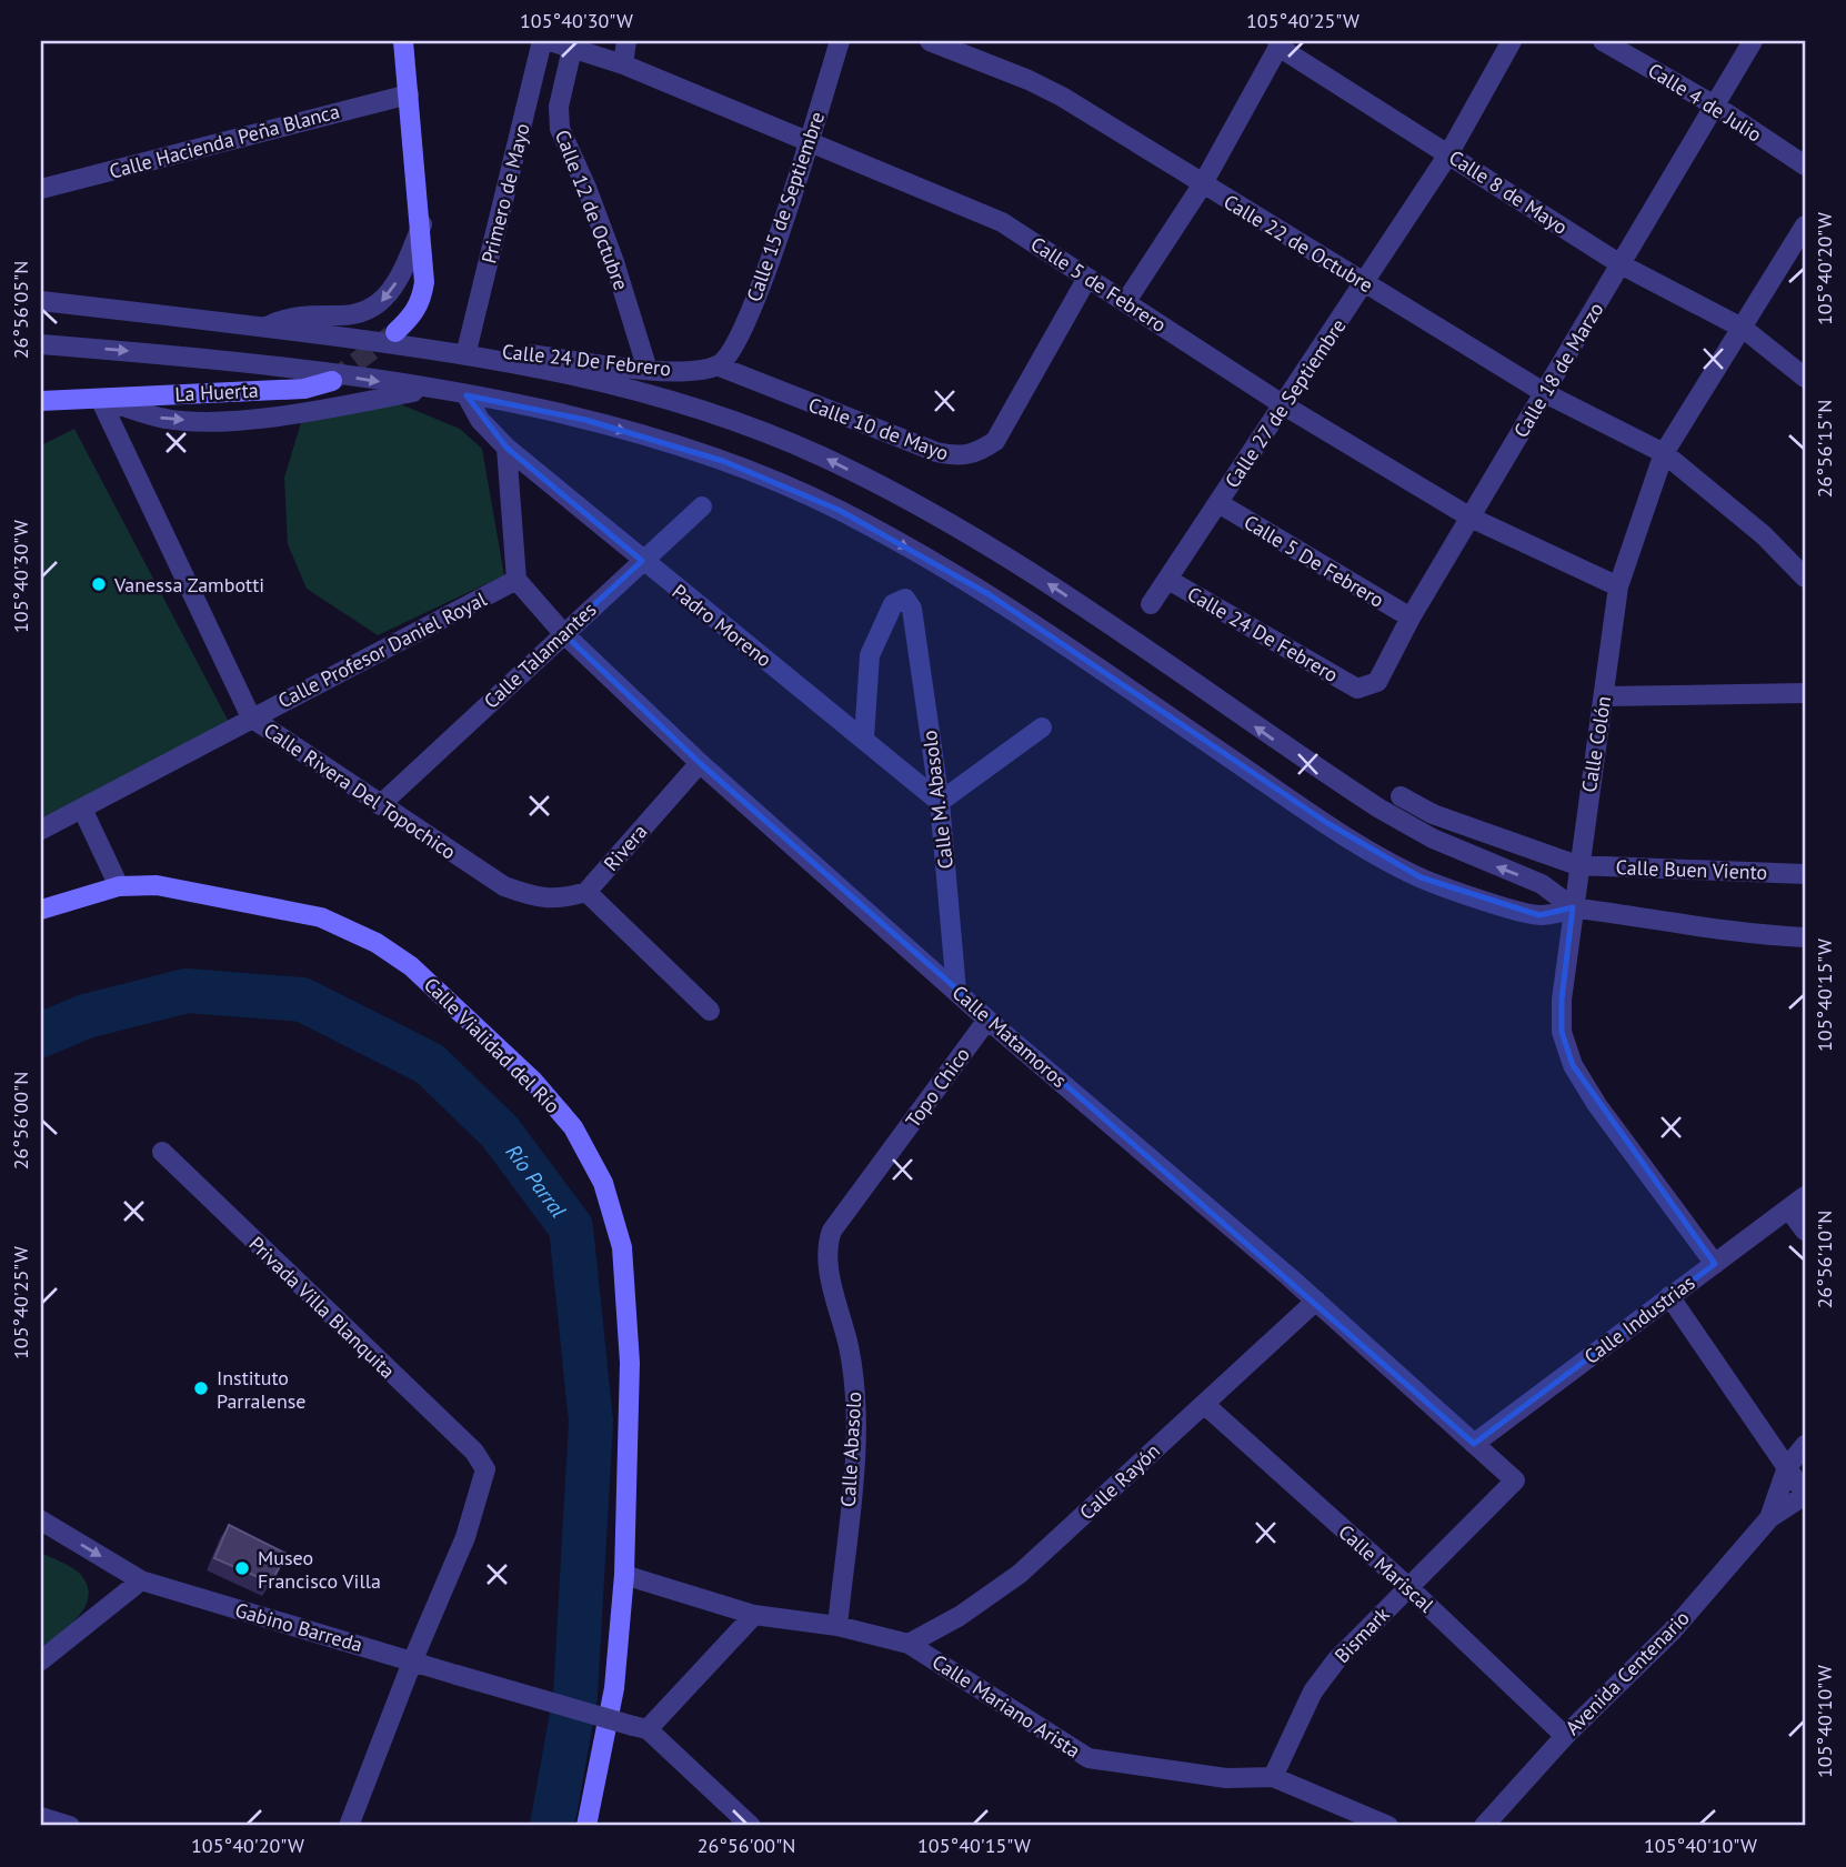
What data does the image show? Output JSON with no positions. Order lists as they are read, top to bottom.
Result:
{
  "streets": {
    "main road": ["La Huerta", "Calle Vialidad del Río"],
    "street": [
      "Calle 4 de Julio",
      "Calle Hacienda Peña Blanca",
      "Calle 8 de Mayo",
      "Primero de Mayo",
      "Calle 15 de Septiembre",
      "Calle 12 de Octubre",
      "Calle 22 de Octubre",
      "Calle 5 de Febrero",
      "Calle 24 De Febrero",
      "Calle 18 de Marzo",
      "Calle 27 de Septiembre",
      "Calle 10 de Mayo",
      "Calle 5 De Febrero",
      "Padro Moreno",
      "Calle Profesor Daniel Royal",
      "Calle Talamantes",
      "Calle Colón",
      "Calle Rivera Del Topochico",
      "Calle M. Abasolo",
      "Rivera",
      "Calle Buen Viento",
      "Calle Matamoros",
      "Topo Chico",
      "Privada Villa Blanquita",
      "Calle Industrias",
      "Calle Abasolo",
      "Calle Rayón",
      "Calle Mariscal",
      "Gabino Barreda",
      "Bismark",
      "Avenida Centenario",
      "Calle Mariano Arista"
    ]
  },
  "crossings": [
    ["Calle 4 de Julio", "Calle 18 de Marzo"],
    ["Calle 8 de Mayo", "Calle 18 de Marzo"],
    ["Calle 8 de Mayo", "Calle 27 de Septiembre"],
    ["Calle 8 de Mayo", "Calle Colón"],
    ["Primero de Mayo", "Calle 24 De Febrero"],
    ["Calle 15 de Septiembre", "Calle 5 de Febrero"],
    ["Calle 15 de Septiembre", "Calle 24 De Febrero"],
    ["Calle 15 de Septiembre", "Calle 10 de Mayo"],
    ["Calle 12 de Octubre", "Calle 5 de Febrero"],
    ["Calle 12 de Octubre", "Calle 24 De Febrero"],
    ["Calle 22 de Octubre", "Calle 18 de Marzo"],
    ["Calle 22 de Octubre", "Calle 27 de Septiembre"],
    ["Calle 22 de Octubre", "Calle Colón"],
    ["Calle 5 de Febrero", "Calle 18 de Marzo"],
    ["Calle 5 de Febrero", "Calle 27 de Septiembre"],
    ["Calle 5 de Febrero", "Calle 10 de Mayo"],
    ["Calle 5 de Febrero", "Calle Colón"],
    ["Calle 24 De Febrero", "Calle 18 de Marzo"],
    ["Calle 24 De Febrero", "Calle 27 de Septiembre"],
    ["Calle 24 De Febrero", "Calle 10 de Mayo"],
    ["Calle 18 de Marzo", "Calle 5 De Febrero"],
    ["La Huerta", "Calle Rivera Del Topochico"],
    ["Calle 27 de Septiembre", "Calle 5 De Febrero"],
    ["Padro Moreno", "Calle Talamantes"],
    ["Padro Moreno", "Calle M. Abasolo"],
    ["Calle Profesor Daniel Royal", "Calle Rivera Del Topochico"],
    ["Calle Profesor Daniel Royal", "Calle Matamoros"],
    ["Calle Talamantes", "Calle Rivera Del Topochico"],
    ["Calle Talamantes", "Calle Matamoros"],
    ["Calle Colón", "Calle Buen Viento"],
    ["Calle Colón", "Calle Industrias"],
    ["Calle Rivera Del Topochico", "Rivera"],
    ["Calle M. Abasolo", "Calle Matamoros"],
    ["Rivera", "Calle Matamoros"],
    ["Calle Matamoros", "Topo Chico"],
    ["Calle Matamoros", "Calle Industrias"],
    ["Calle Matamoros", "Calle Rayón"],
    ["Calle Matamoros", "Bismark"],
    ["Calle Vialidad del Río", "Calle Mariano Arista"],
    ["Topo Chico", "Calle Abasolo"],
    ["Privada Villa Blanquita", "Gabino Barreda"],
    ["Calle Abasolo", "Calle Mariano Arista"],
    ["Calle Rayón", "Calle Mariscal"],
    ["Calle Rayón", "Calle Mariano Arista"],
    ["Calle Mariscal", "Bismark"],
    ["Calle Mariscal", "Avenida Centenario"],
    ["Bismark", "Calle Mariano Arista"]
  ],
  "water": ["Río Parral"],
  "places": ["Vanessa Zambotti", "Instituto Parralense", "Museo Francisco Villa"],
  "coordinates": [
    "105°40'30\"W",
    "105°40'25\"W",
    "105°40'20\"W",
    "26°56'05\"N",
    "26°56'15\"N",
    "105°40'15\"W",
    "26°56'00\"N",
    "26°56'10\"N",
    "105°40'10\"W"
  ]
}
